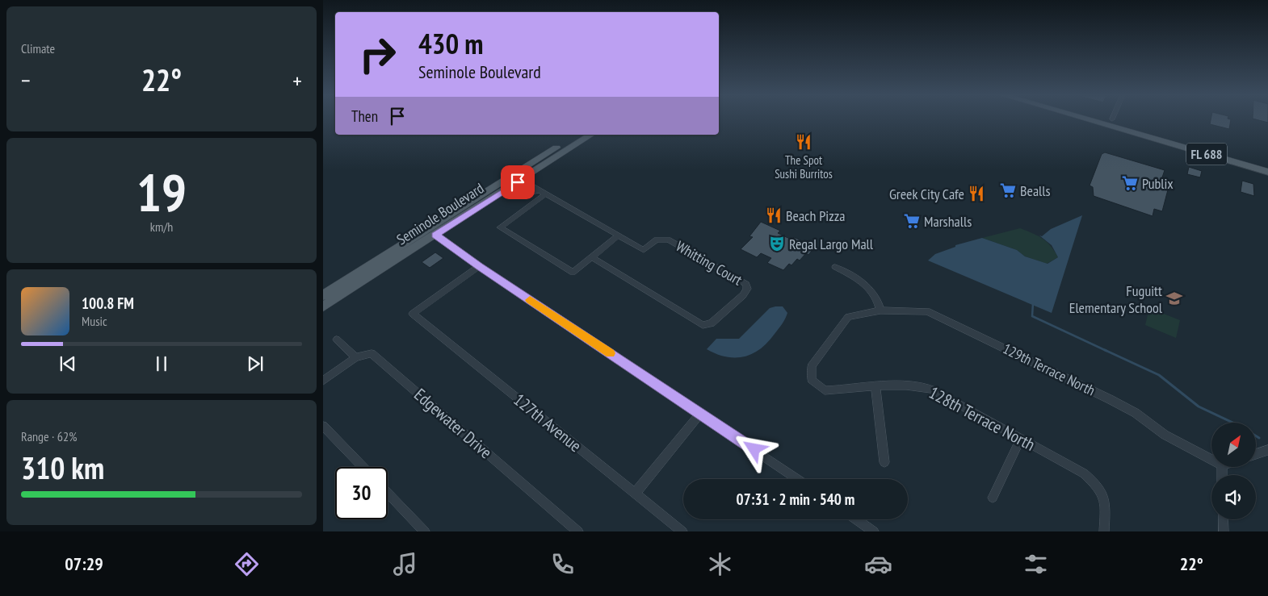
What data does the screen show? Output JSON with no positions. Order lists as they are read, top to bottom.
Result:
{
  "streets": {
    "main road": ["FL 688", "Seminole Boulevard"],
    "street": [
      "Whitting Court",
      "129th Terrace North",
      "128th Terrace North",
      "127th Avenue",
      "Edgewater Drive"
    ]
  },
  "crossings": [
    ["Seminole Boulevard", "Whitting Court"],
    ["129th Terrace North", "128th Terrace North"]
  ],
  "places": {
    "restaurant": ["The Spot Sushi Burritos", "Greek City Cafe", "Beach Pizza"],
    "supermarket": ["Publix", "Bealls", "Marshalls"],
    "theatre": ["Regal Largo Mall"],
    "school or university": ["Fuguitt Elementary School"]
  },
  "north": "top right",
  "page": {
    "tile": [
      "Climate",
      ["19", "km/h"],
      ["Range · 62%", "310 km"]
    ],
    "turn": ["430 m", "Seminole Boulevard"],
    "heat": ["−", "22°", "+"],
    "then": "Then",
    "song": ["100.8 FM", "Music"],
    "limit": "30",
    "trip": "07:31 · 2 min · 540 m",
    "tabs": ["07:29", "22°"]
  }
}
